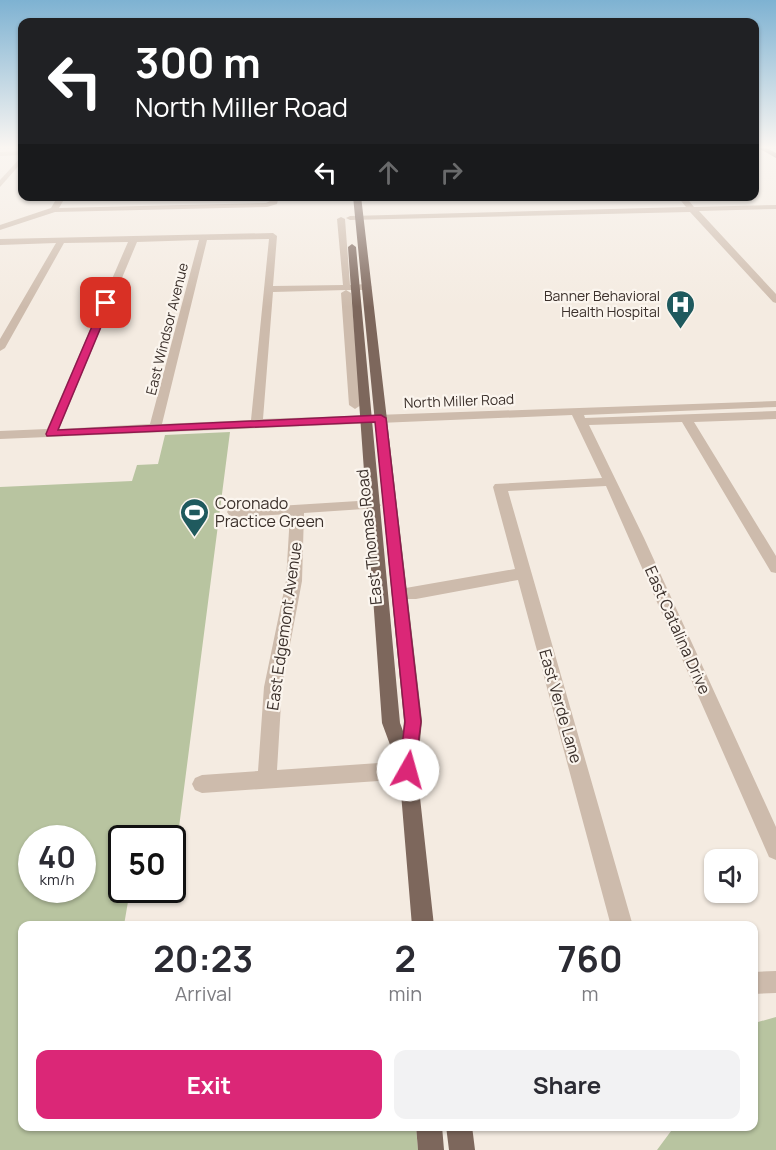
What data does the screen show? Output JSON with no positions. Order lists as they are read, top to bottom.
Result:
{
  "streets": {
    "main road": ["East Thomas Road"],
    "street": [
      "East Windsor Avenue",
      "North Miller Road",
      "East Edgemont Avenue",
      "East Catalina Drive",
      "East Verde Lane"
    ]
  },
  "crossings": [
    ["East Windsor Avenue", "North Miller Road"],
    ["North Miller Road", "East Thomas Road"],
    ["North Miller Road", "East Catalina Drive"],
    ["East Catalina Drive", "East Verde Lane"]
  ],
  "places": {
    "hospital": ["Banner Behavioral Health Hospital"],
    "sports": ["Coronado Practice Green"]
  },
  "page": {
    "turn": ["300 m", "North Miller Road"],
    "speed": "40 km/h",
    "limit": "50",
    "eta": [
      "20:23",
      "Arrival",
      "2",
      "min",
      "760",
      "m"
    ],
    "buttons": ["Exit", "Share"]
  }
}
